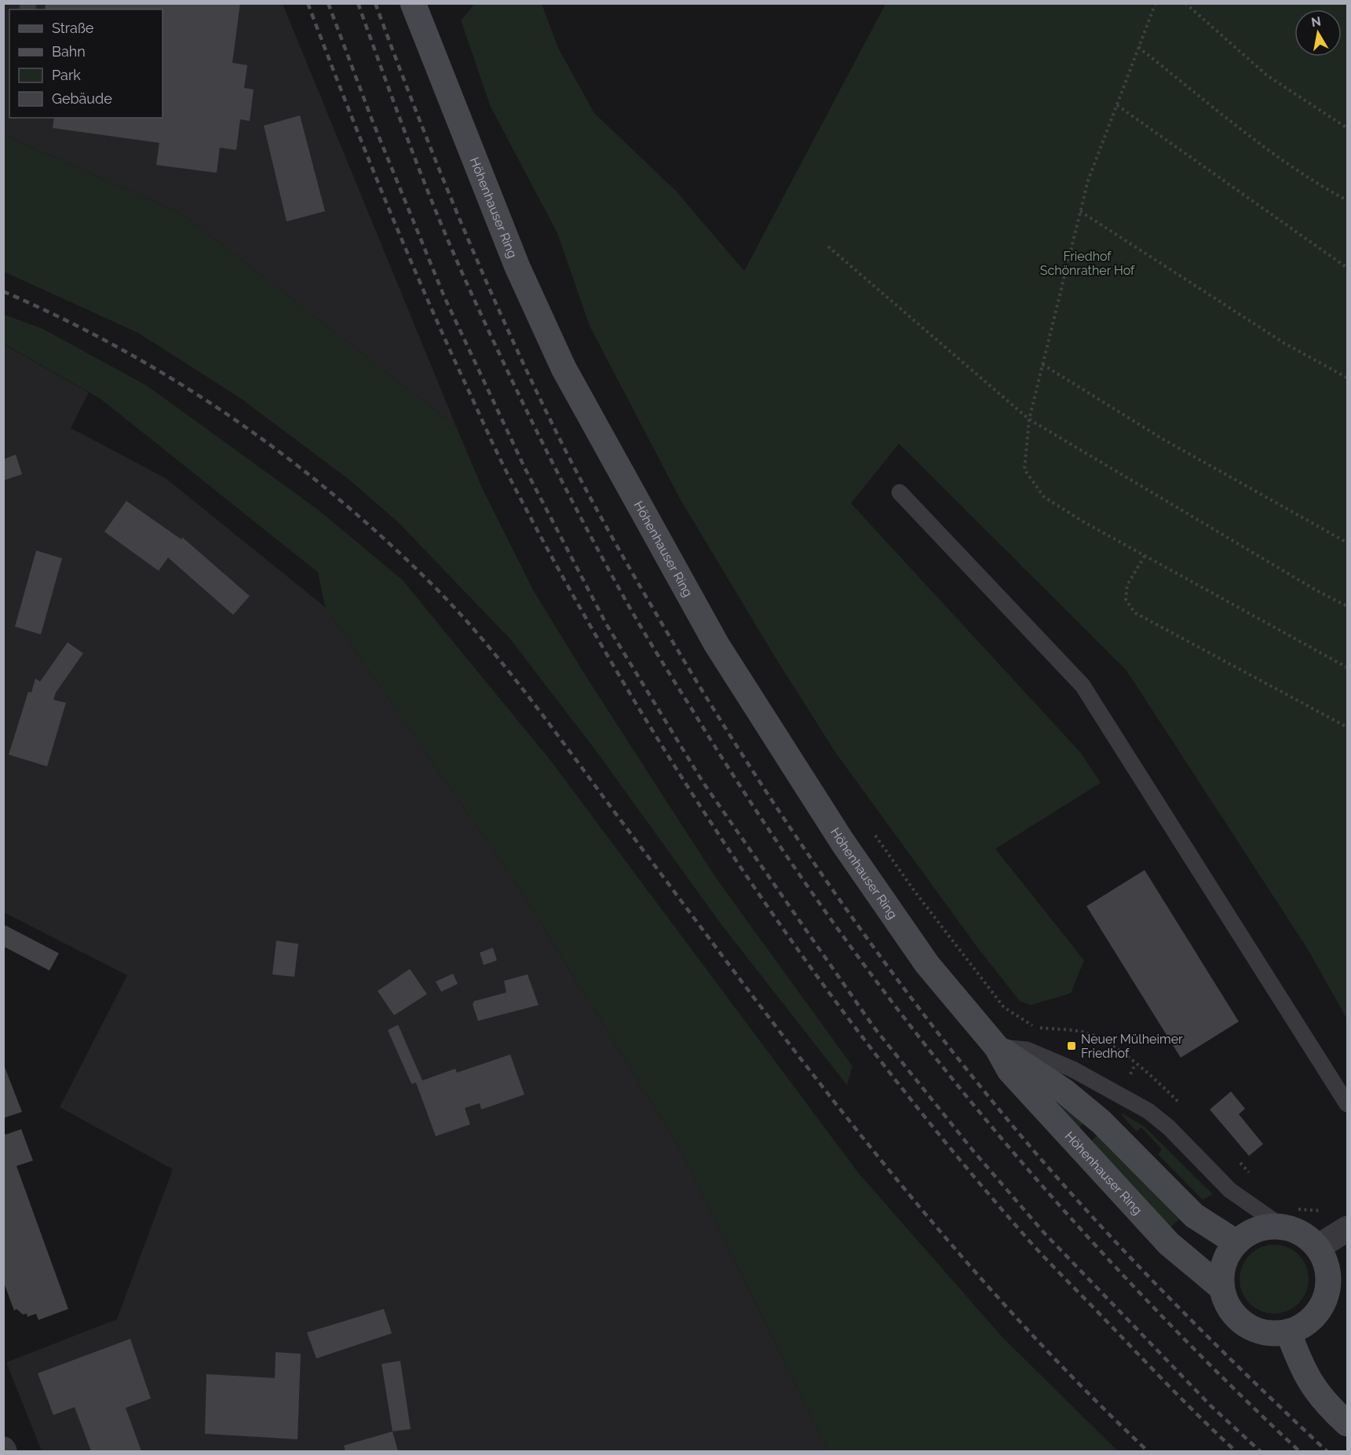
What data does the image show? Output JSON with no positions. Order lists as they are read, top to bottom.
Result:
{
  "streets": {
    "street": ["Höhenhauser Ring"]
  },
  "parks": ["Friedhof Schönrather Hof"],
  "places": {
    "transit": ["Neuer Mülheimer Friedhof"]
  },
  "legend": [
    "Straße",
    "Bahn",
    "Park",
    "Gebäude"
  ],
  "north": "top"
}
